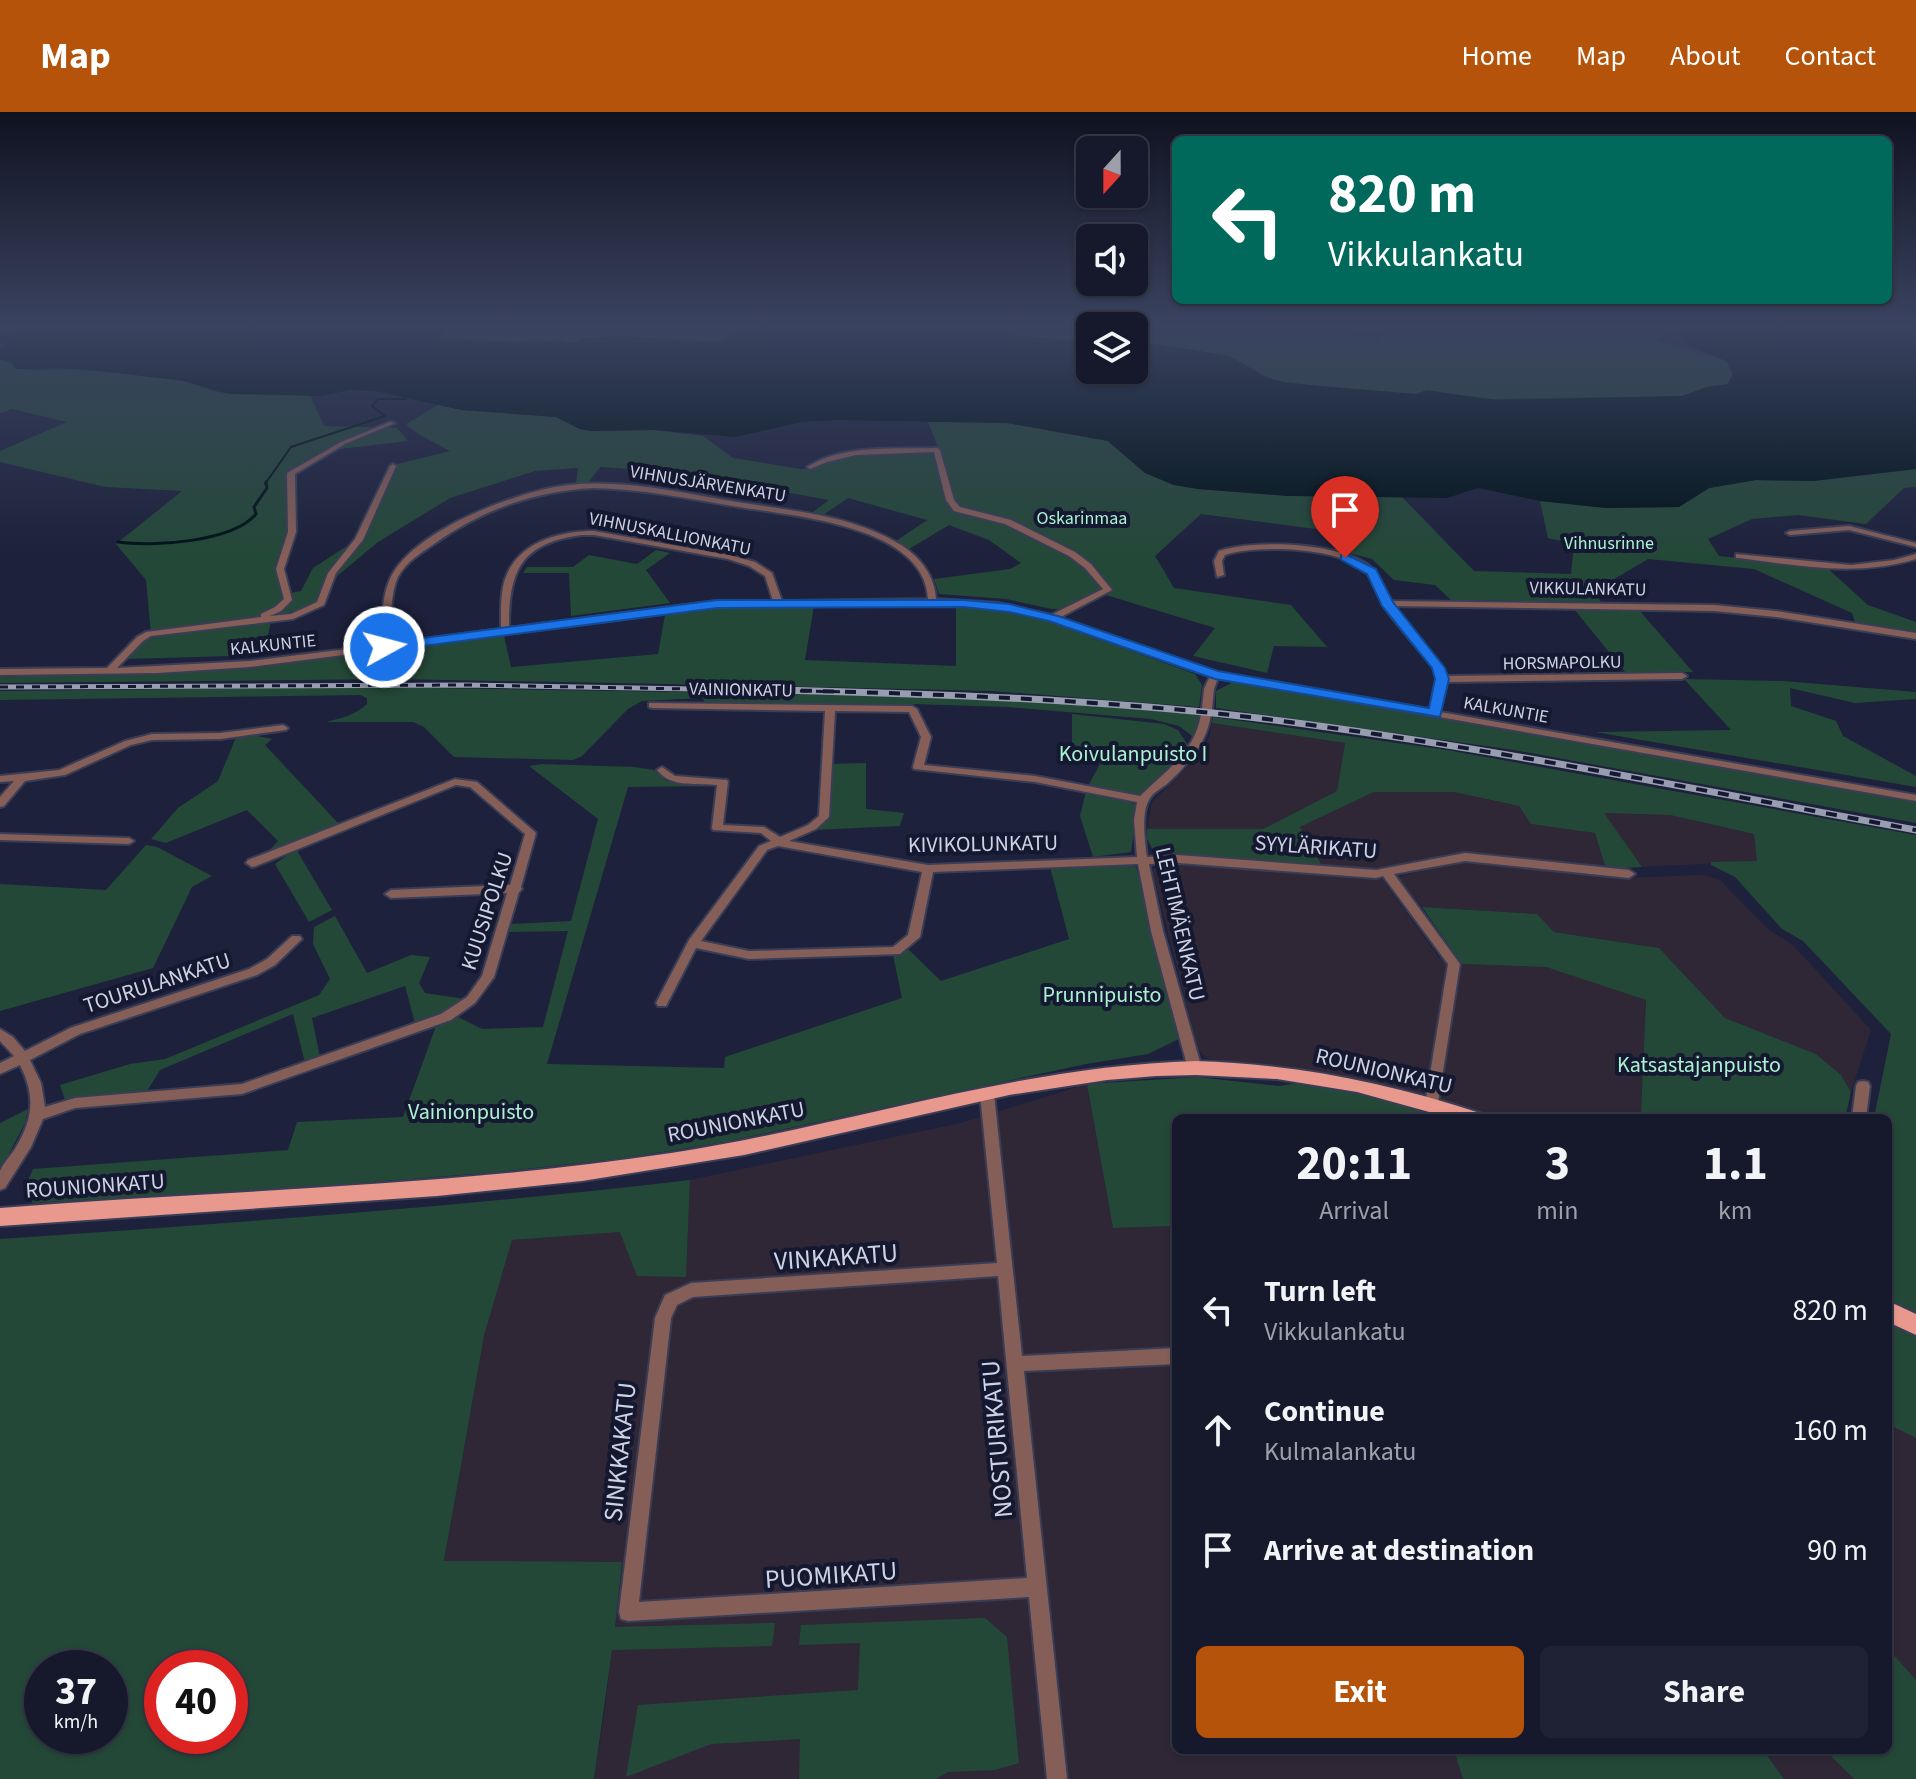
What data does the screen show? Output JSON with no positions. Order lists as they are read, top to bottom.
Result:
{
  "streets": {
    "main road": ["ROUNIONKATU"],
    "street": [
      "VIHNUSJÄRVENKATU",
      "VIHNUSKALLIONKATU",
      "VIKKULANKATU",
      "KALKUNTIE",
      "HORSMAPOLKU",
      "VAINIONKATU",
      "KIVIKOLUNKATU",
      "SYYLÄRIKATU",
      "KUUSIPOLKU",
      "LEHTIMÄENKATU",
      "TOURULANKATU",
      "VINKAKATU",
      "NOSTURIKATU",
      "SINKKAKATU",
      "PUOMIKATU"
    ]
  },
  "crossings": [
    ["VIHNUSJÄRVENKATU", "KALKUNTIE"],
    ["VIHNUSKALLIONKATU", "KALKUNTIE"],
    ["VAINIONKATU", "LEHTIMÄENKATU"],
    ["KIVIKOLUNKATU", "SYYLÄRIKATU"],
    ["KIVIKOLUNKATU", "LEHTIMÄENKATU"],
    ["SYYLÄRIKATU", "LEHTIMÄENKATU"],
    ["LEHTIMÄENKATU", "ROUNIONKATU"],
    ["ROUNIONKATU", "NOSTURIKATU"],
    ["VINKAKATU", "NOSTURIKATU"],
    ["VINKAKATU", "SINKKAKATU"],
    ["NOSTURIKATU", "PUOMIKATU"],
    ["SINKKAKATU", "PUOMIKATU"]
  ],
  "parks": [
    "Oskarinmaa",
    "Vihnusrinne",
    "Koivulanpuisto I",
    "Prunnipuisto",
    "Katsastajanpuisto",
    "Vainionpuisto"
  ],
  "north": "bottom",
  "page": {
    "header": "Map",
    "nav": [
      "Home",
      "Map",
      "About",
      "Contact"
    ],
    "turn": ["820 m", "Vikkulankatu"],
    "eta": [
      "20:11",
      "Arrival",
      "3",
      "min",
      "1.1",
      "km"
    ],
    "list": [
      {
        "name": "Turn left",
        "note": "Vikkulankatu",
        "value": "820 m"
      },
      {
        "name": "Continue",
        "note": "Kulmalankatu",
        "value": "160 m"
      },
      {
        "name": "Arrive at destination",
        "value": "90 m"
      }
    ],
    "buttons": ["Exit", "Share"],
    "speed": "37 km/h",
    "limit": "40"
  }
}
